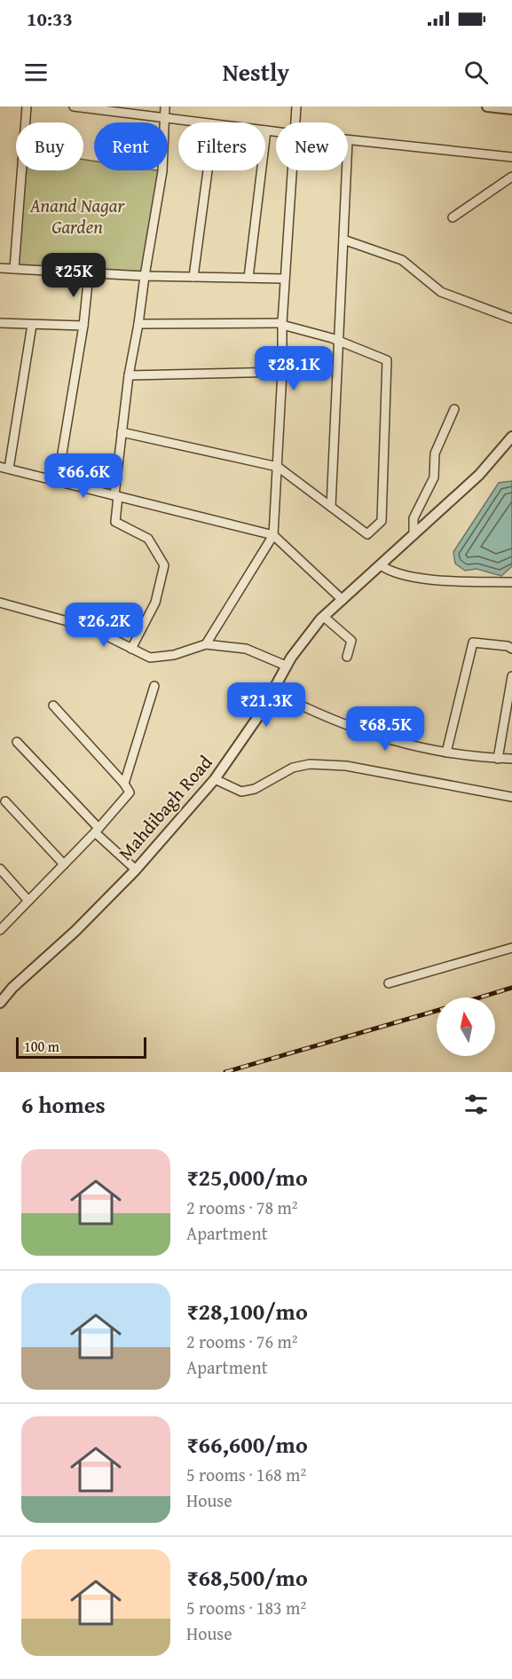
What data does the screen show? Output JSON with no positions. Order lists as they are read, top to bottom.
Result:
{
  "streets": {
    "street": ["Mahdibagh Road"]
  },
  "parks": ["Anand Nagar Garden"],
  "scale_bar": "100 m",
  "north": "top",
  "page": {
    "status": "10:33",
    "header": "Nestly",
    "chip": [
      "Buy",
      "Rent",
      "Filters",
      "New"
    ],
    "price": [
      "₹25K",
      "₹28.1K",
      "₹66.6K",
      "₹26.2K",
      "₹21.3K",
      "₹68.5K"
    ],
    "scale": "100 m",
    "heading": "6 homes",
    "list": [
      {
        "name": "₹25,000/mo",
        "note": "2 rooms · 78 m² · Apartment"
      },
      {
        "name": "₹28,100/mo",
        "note": "2 rooms · 76 m² · Apartment"
      },
      {
        "name": "₹66,600/mo",
        "note": "5 rooms · 168 m² · House"
      },
      {
        "name": "₹68,500/mo",
        "note": "5 rooms · 183 m² · House"
      }
    ]
  }
}
